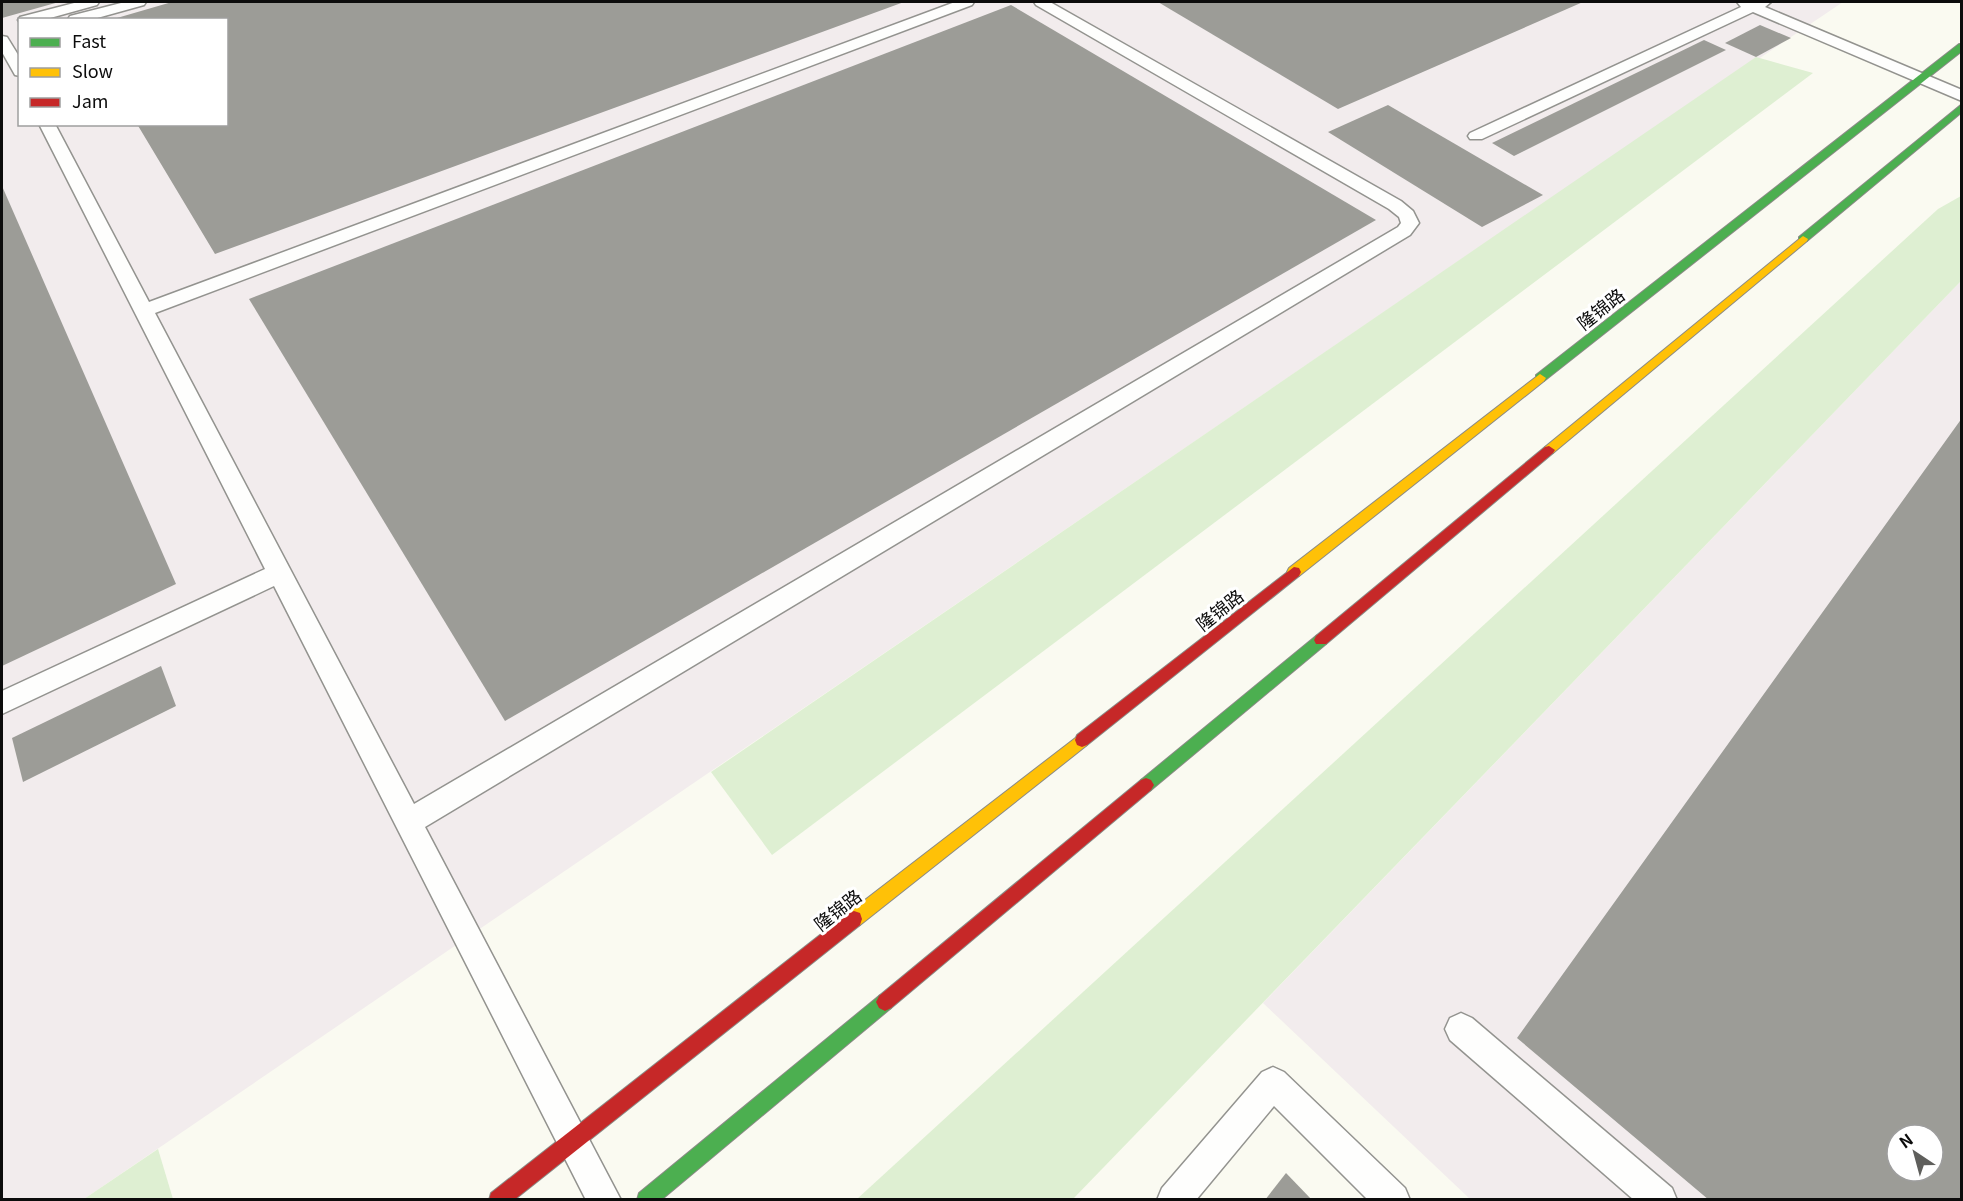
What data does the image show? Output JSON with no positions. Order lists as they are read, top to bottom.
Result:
{
  "streets": {
    "main road": ["隆锦路"]
  },
  "legend": ["Fast", "Slow", "Jam"],
  "north": "top left"
}
